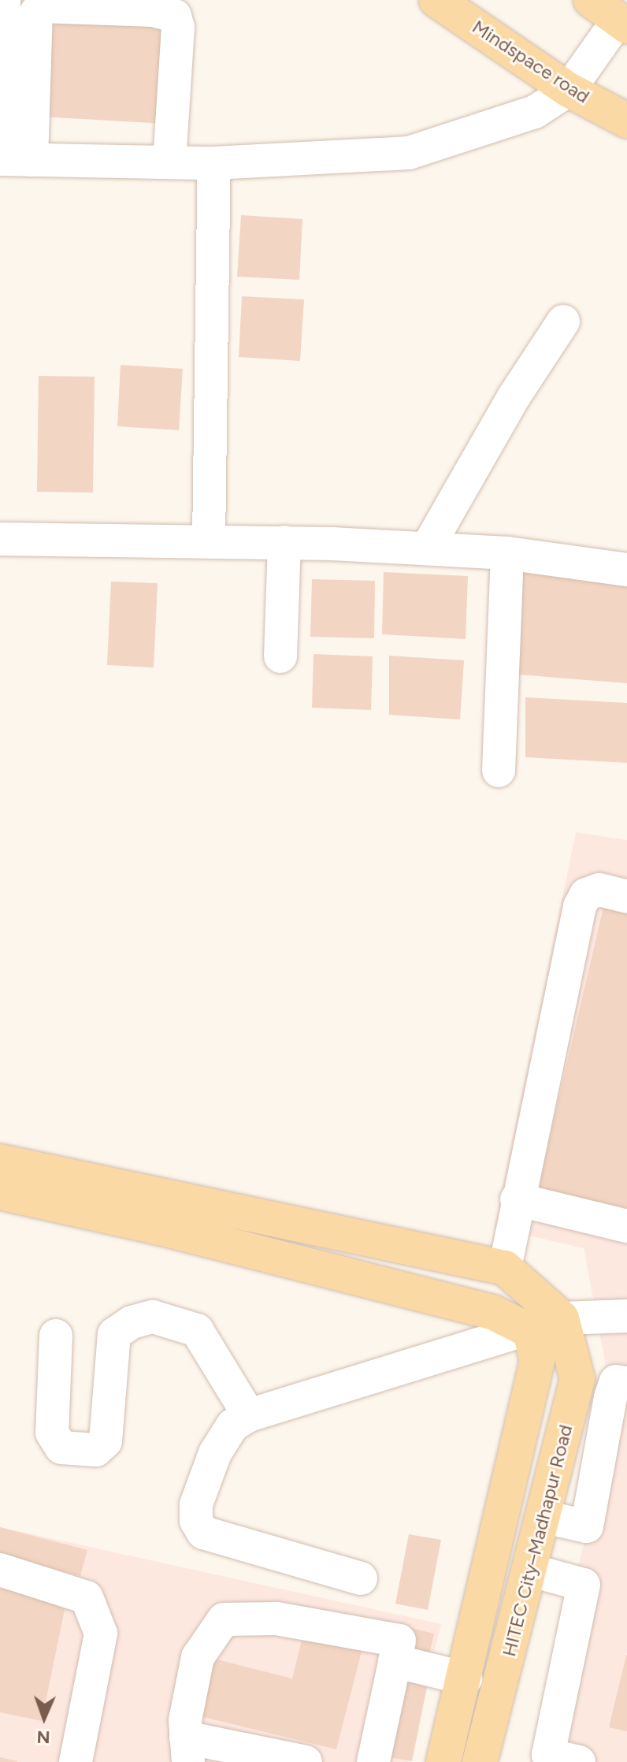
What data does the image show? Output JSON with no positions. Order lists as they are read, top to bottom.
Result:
{
  "streets": {
    "main road": ["Mindspace road", "HITEC City–Madhapur Road"]
  },
  "north": "bottom"
}
